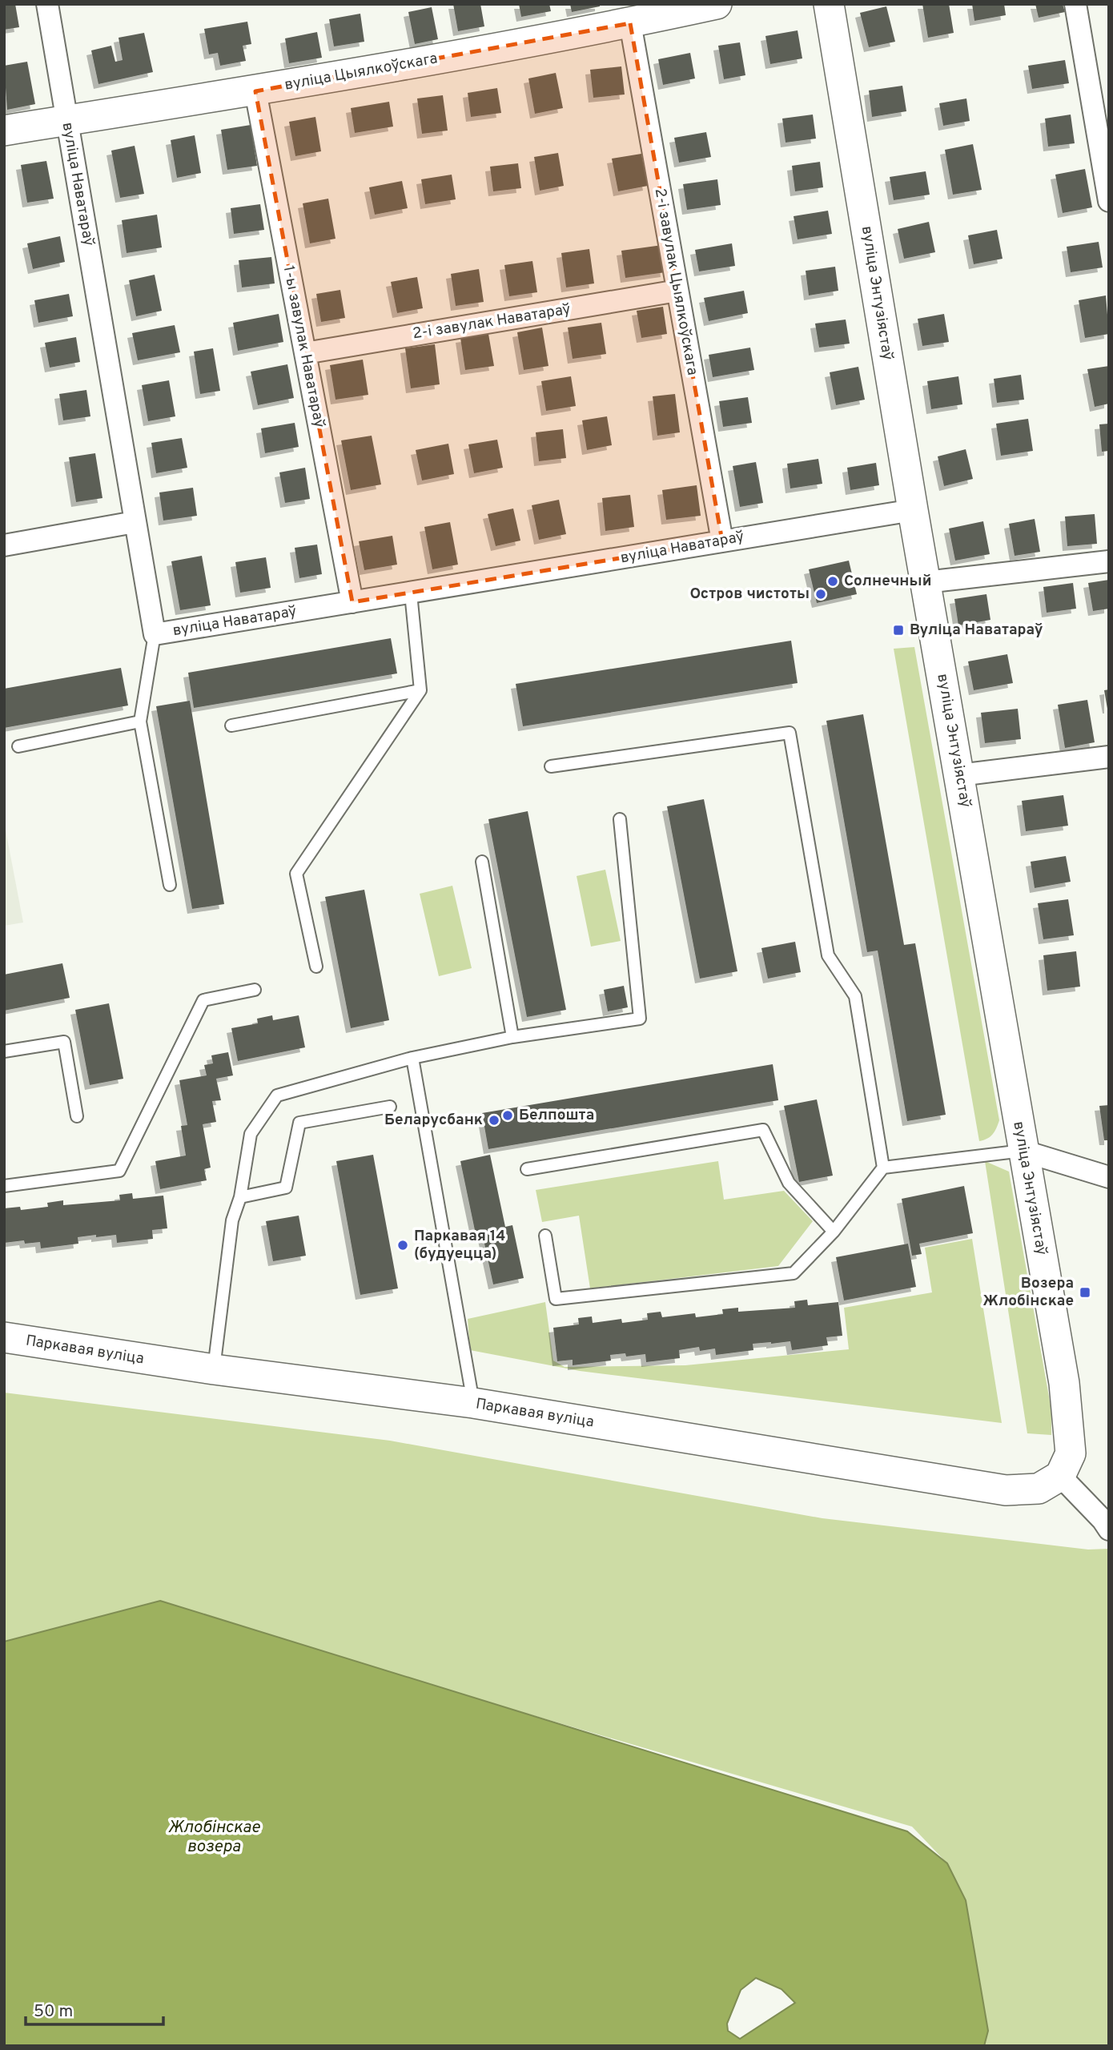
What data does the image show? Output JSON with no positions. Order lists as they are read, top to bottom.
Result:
{
  "streets": {
    "main road": ["вуліца Цыялкоўскага", "вуліца Энтузіястаў", "Паркавая вуліца"],
    "street": [
      "вуліца Наватараў",
      "2-і завулак Цыялкоўскага",
      "2-і завулак Наватараў",
      "1-ы завулак Наватараў"
    ]
  },
  "crossings": [
    ["вуліца Цыялкоўскага", "вуліца Наватараў"],
    ["вуліца Цыялкоўскага", "2-і завулак Цыялкоўскага"],
    ["вуліца Цыялкоўскага", "1-ы завулак Наватараў"],
    ["вуліца Наватараў", "2-і завулак Цыялкоўскага"],
    ["вуліца Наватараў", "вуліца Энтузіястаў"],
    ["вуліца Наватараў", "1-ы завулак Наватараў"],
    ["2-і завулак Цыялкоўскага", "2-і завулак Наватараў"],
    ["вуліца Энтузіястаў", "Паркавая вуліца"],
    ["2-і завулак Наватараў", "1-ы завулак Наватараў"]
  ],
  "water": ["Жлобінскае возера"],
  "places": {
    "other": [
      "Солнечный",
      "Остров чистоты",
      "Белпошта",
      "Беларусбанк",
      "Паркавая 14 (будуецца)"
    ],
    "transit": ["Вуліца Наватараў", "Возера Жлобінскае"]
  },
  "scale_bar": "50 m"
}
